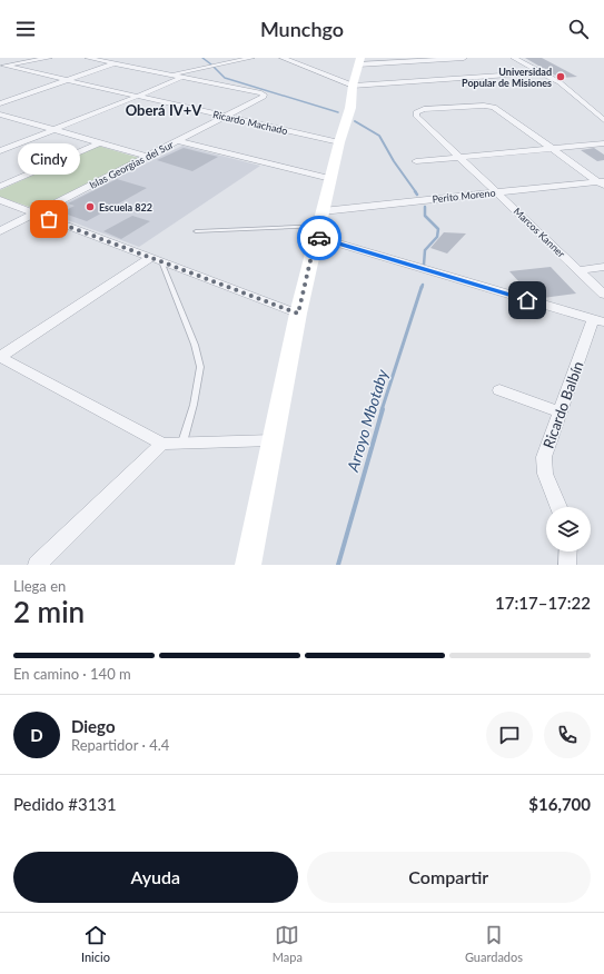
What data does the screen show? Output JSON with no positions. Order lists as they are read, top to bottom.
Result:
{
  "streets": {
    "street": [
      "Ricardo Machado",
      "Islas Georgias del Sur",
      "Perito Moreno",
      "Marcos Kanner",
      "Ricardo Balbín"
    ]
  },
  "crossings": [
    ["Ricardo Machado", "Islas Georgias del Sur"],
    ["Perito Moreno", "Marcos Kanner"]
  ],
  "districts": ["Oberá IV+V"],
  "water": ["Arroyo Mbotaby"],
  "places": ["Universidad Popular de Misiones", "Escuela 822", "Cindy"],
  "page": {
    "header": "Munchgo",
    "bubble": "Cindy",
    "heading": ["2 min", "Llega en", "17:17–17:22"],
    "panel": [
      "Diego",
      "Repartidor · 4.4",
      "Pedido #3131",
      "$16,700"
    ],
    "bar": "En camino · 140 m",
    "round": "D",
    "buttons": ["Ayuda", "Compartir"],
    "tabs": ["Inicio", "Mapa", "Guardados"]
  }
}
